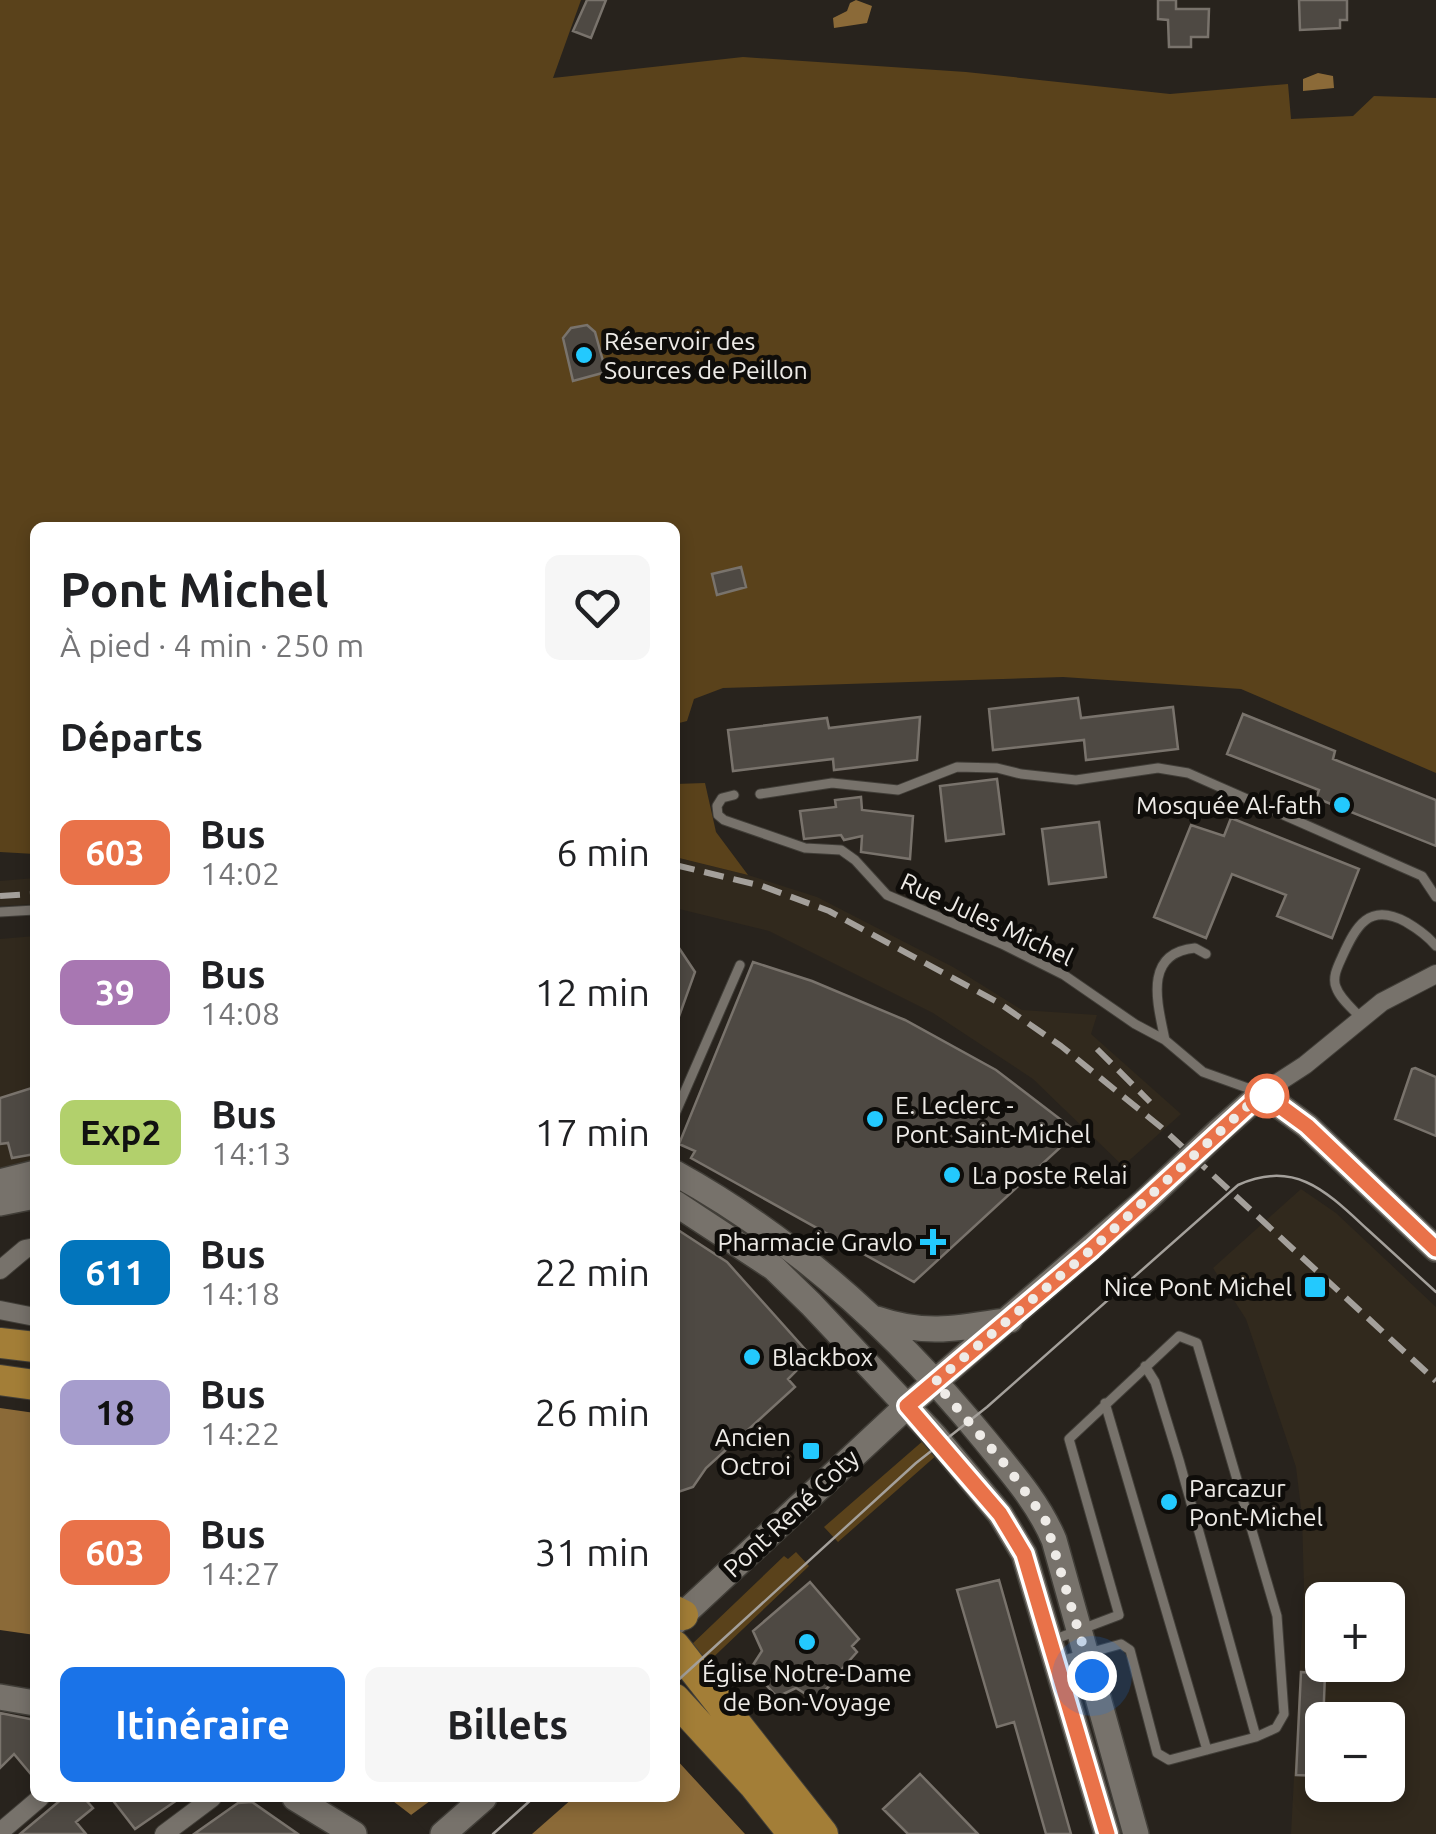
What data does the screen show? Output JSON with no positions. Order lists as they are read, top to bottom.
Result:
{
  "streets": {
    "main road": ["Pont René Coty"],
    "lane": ["Rue Jules Michel"]
  },
  "crossings": [
    ["Rue Jules Michel", "Pont René Coty"]
  ],
  "places": {
    "other": [
      "Réservoir des Sources de Peillon",
      "Mosquée Al-fath",
      "E. Leclerc - Pont Saint-Michel",
      "La poste Relai",
      "Blackbox",
      "Parcazur Pont-Michel",
      "Église Notre-Dame de Bon-Voyage"
    ],
    "health": ["Pharmacie Gravlo"],
    "transit": ["Nice Pont Michel", "Ancien Octroi"]
  },
  "lines": ["bus line 603"],
  "page": {
    "heading": [
      ["Pont Michel", "À pied · 4 min · 250 m"],
      "Départs"
    ],
    "list": [
      {
        "mark": "603",
        "name": "Bus",
        "note": "14:02",
        "value": "6 min"
      },
      {
        "mark": "39",
        "name": "Bus",
        "note": "14:08",
        "value": "12 min"
      },
      {
        "mark": "Exp2",
        "name": "Bus",
        "note": "14:13",
        "value": "17 min"
      },
      {
        "mark": "611",
        "name": "Bus",
        "note": "14:18",
        "value": "22 min"
      },
      {
        "mark": "18",
        "name": "Bus",
        "note": "14:22",
        "value": "26 min"
      },
      {
        "mark": "603",
        "name": "Bus",
        "note": "14:27",
        "value": "31 min"
      }
    ],
    "map_buttons": ["+", "−"],
    "buttons": ["Itinéraire", "Billets"]
  }
}
